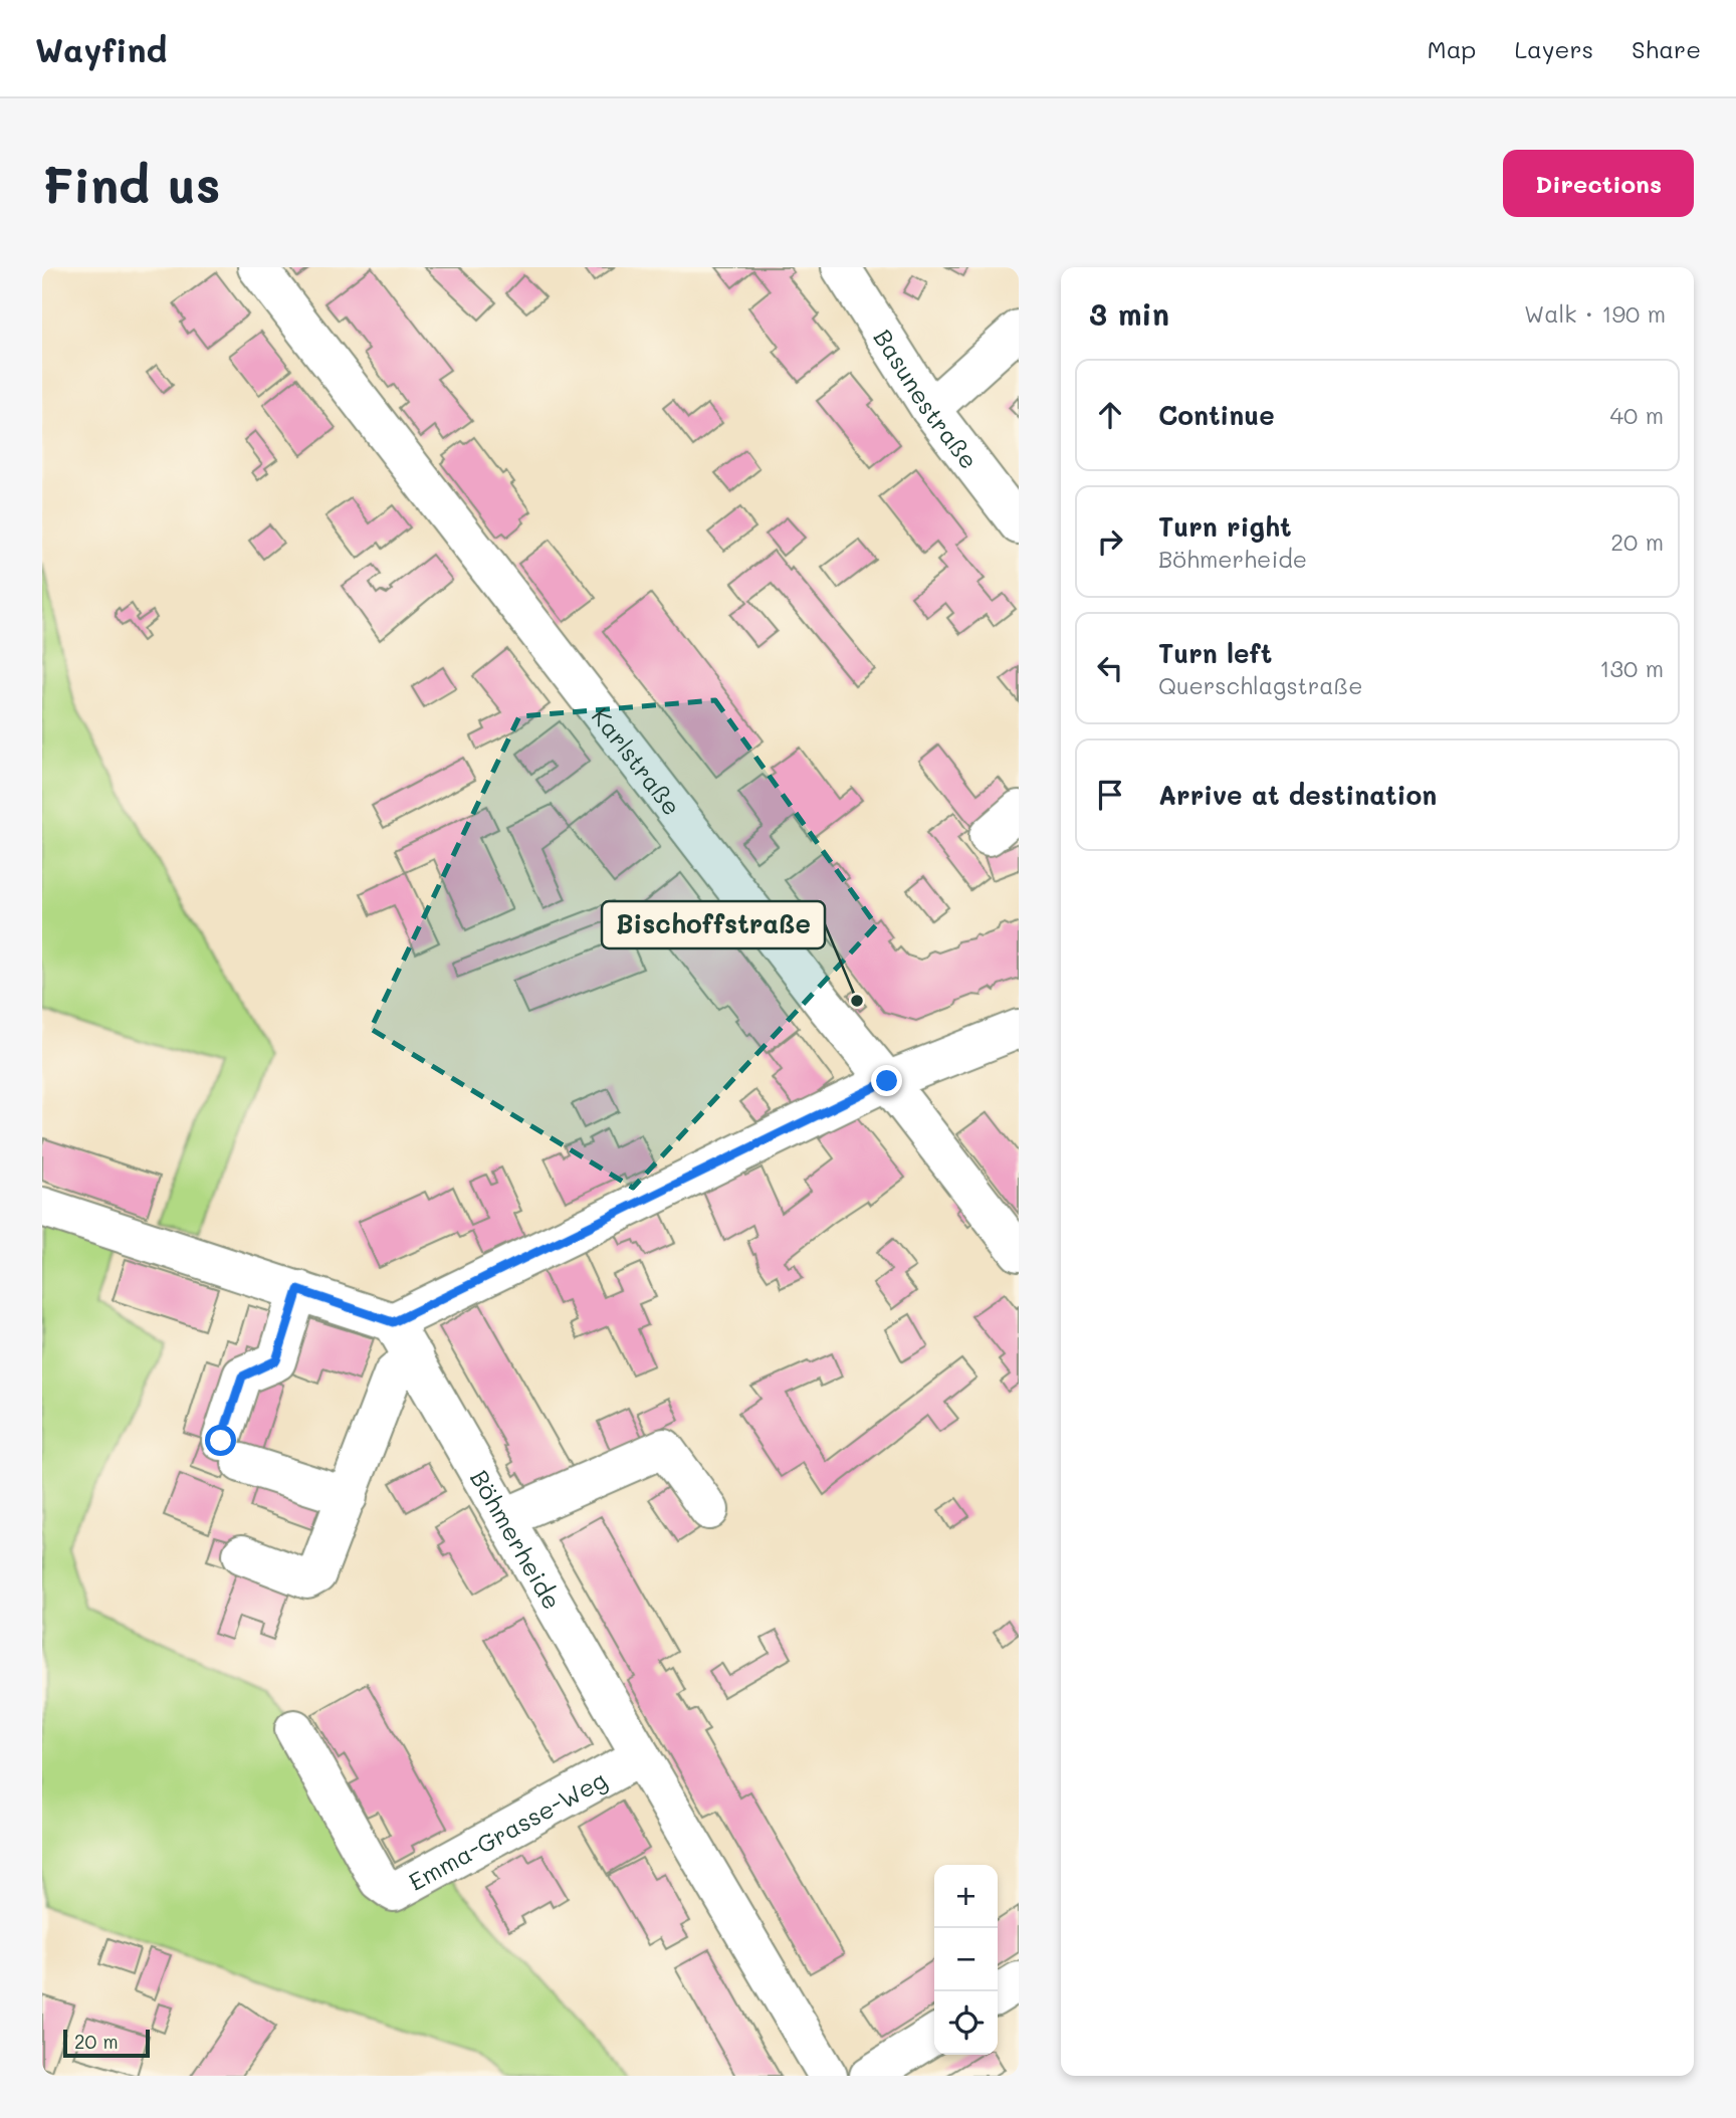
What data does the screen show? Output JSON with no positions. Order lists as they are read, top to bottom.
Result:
{
  "streets": {
    "street": [
      "Basunestraße",
      "Karlstraße",
      "Böhmerheide",
      "Emma-Grasse-Weg"
    ]
  },
  "crossings": [
    ["Böhmerheide", "Emma-Grasse-Weg"]
  ],
  "places": ["Bischoffstraße"],
  "scale_bar": "20 m",
  "page": {
    "header": "Wayfind",
    "nav": ["Map", "Layers", "Share"],
    "buttons": "Directions",
    "title": "Find us",
    "heading": ["3 min", "Walk · 190 m"],
    "list": [
      ["Continue", "40 m"],
      ["Turn right", "Böhmerheide", "20 m"],
      ["Turn left", "Querschlagstraße", "130 m"],
      "Arrive at destination"
    ],
    "map_buttons": ["+", "−"],
    "scale": "20 m"
  }
}
